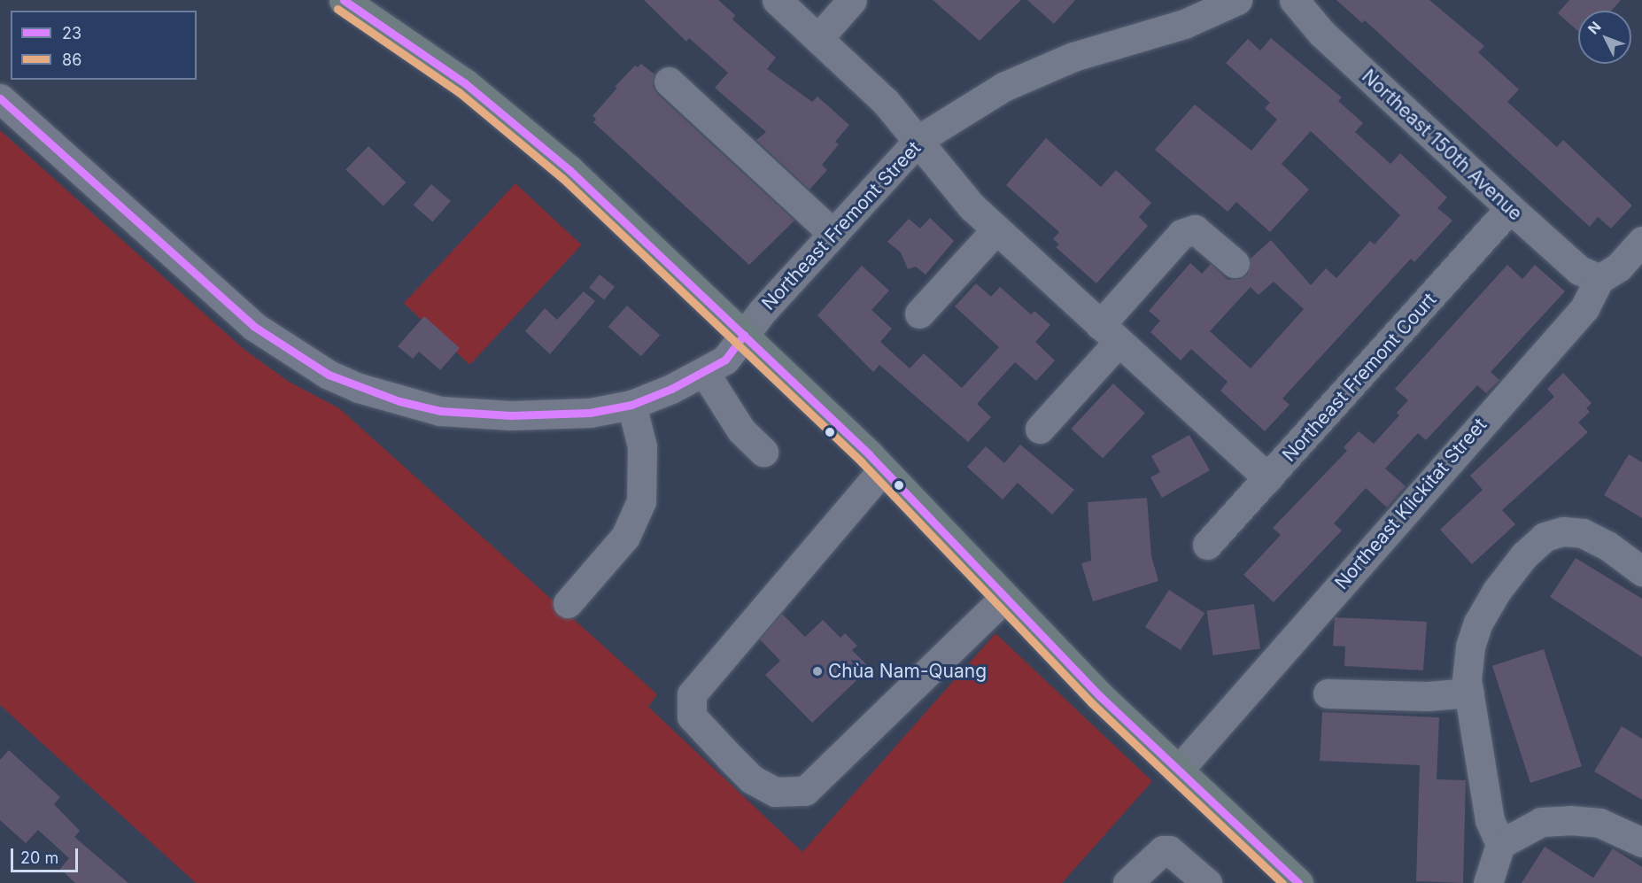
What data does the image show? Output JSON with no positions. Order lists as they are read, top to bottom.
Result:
{
  "streets": {
    "street": [
      "Northeast 150th Avenue",
      "Northeast Fremont Street",
      "Northeast Fremont Court",
      "Northeast Klickitat Street"
    ]
  },
  "crossings": [
    ["Northeast 150th Avenue", "Northeast Fremont Court"],
    ["Northeast 150th Avenue", "Northeast Klickitat Street"]
  ],
  "places": ["Chùa Nam-Quang"],
  "lines": ["transit line 23", "transit line 86"],
  "legend": ["23", "86"],
  "scale_bar": "20 m",
  "north": "top left"
}
